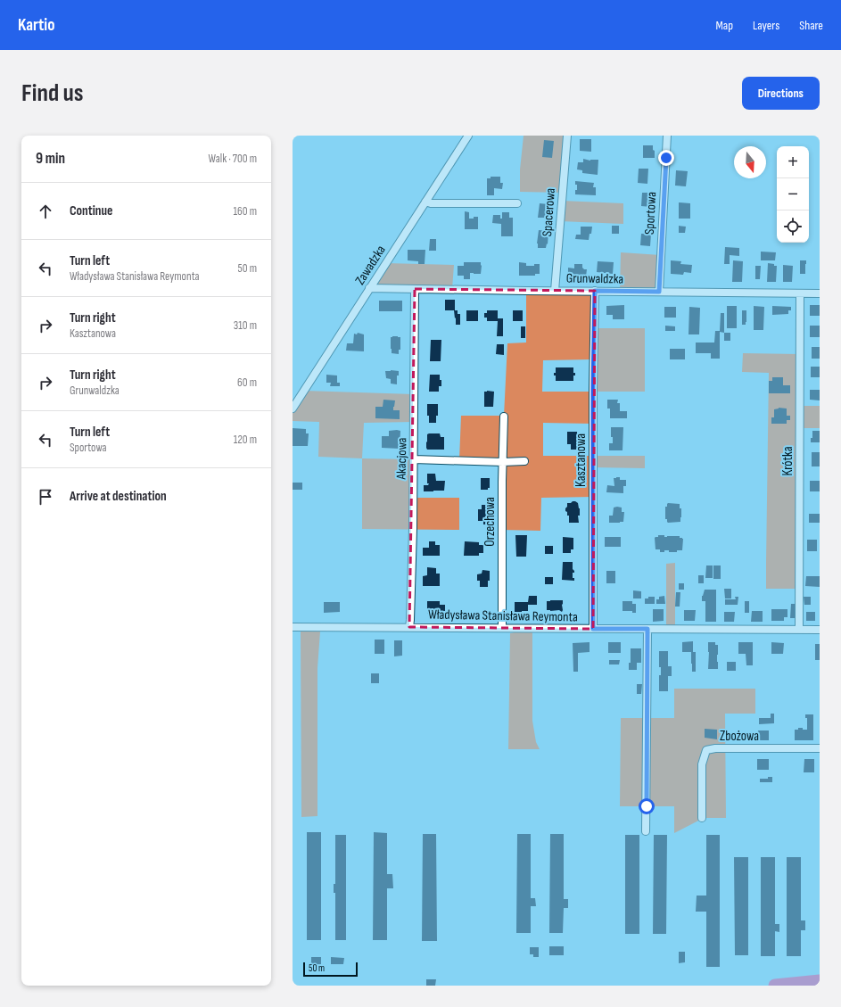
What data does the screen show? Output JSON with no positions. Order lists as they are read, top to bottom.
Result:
{
  "streets": {
    "street": [
      "Spacerowa",
      "Sportowa",
      "Zawadzka",
      "Grunwaldzka",
      "Akacjowa",
      "Kasztanowa",
      "Krótka",
      "Orzechowa",
      "Władysława Stanisława Reymonta",
      "Zbożowa"
    ]
  },
  "crossings": [
    ["Spacerowa", "Grunwaldzka"],
    ["Sportowa", "Grunwaldzka"],
    ["Zawadzka", "Grunwaldzka"],
    ["Grunwaldzka", "Akacjowa"],
    ["Grunwaldzka", "Kasztanowa"],
    ["Grunwaldzka", "Krótka"],
    ["Akacjowa", "Władysława Stanisława Reymonta"],
    ["Kasztanowa", "Władysława Stanisława Reymonta"],
    ["Krótka", "Władysława Stanisława Reymonta"],
    ["Orzechowa", "Władysława Stanisława Reymonta"]
  ],
  "scale_bar": "50 m",
  "north": "bottom",
  "page": {
    "header": "Kartio",
    "nav": ["Map", "Layers", "Share"],
    "buttons": "Directions",
    "title": "Find us",
    "heading": ["9 min", "Walk · 700 m"],
    "map_buttons": ["+", "−"],
    "list": [
      ["Continue", "160 m"],
      ["Turn left", "Władysława Stanisława Reymonta", "50 m"],
      ["Turn right", "Kasztanowa", "310 m"],
      ["Turn right", "Grunwaldzka", "60 m"],
      ["Turn left", "Sportowa", "120 m"],
      "Arrive at destination"
    ],
    "scale": "50 m"
  }
}
